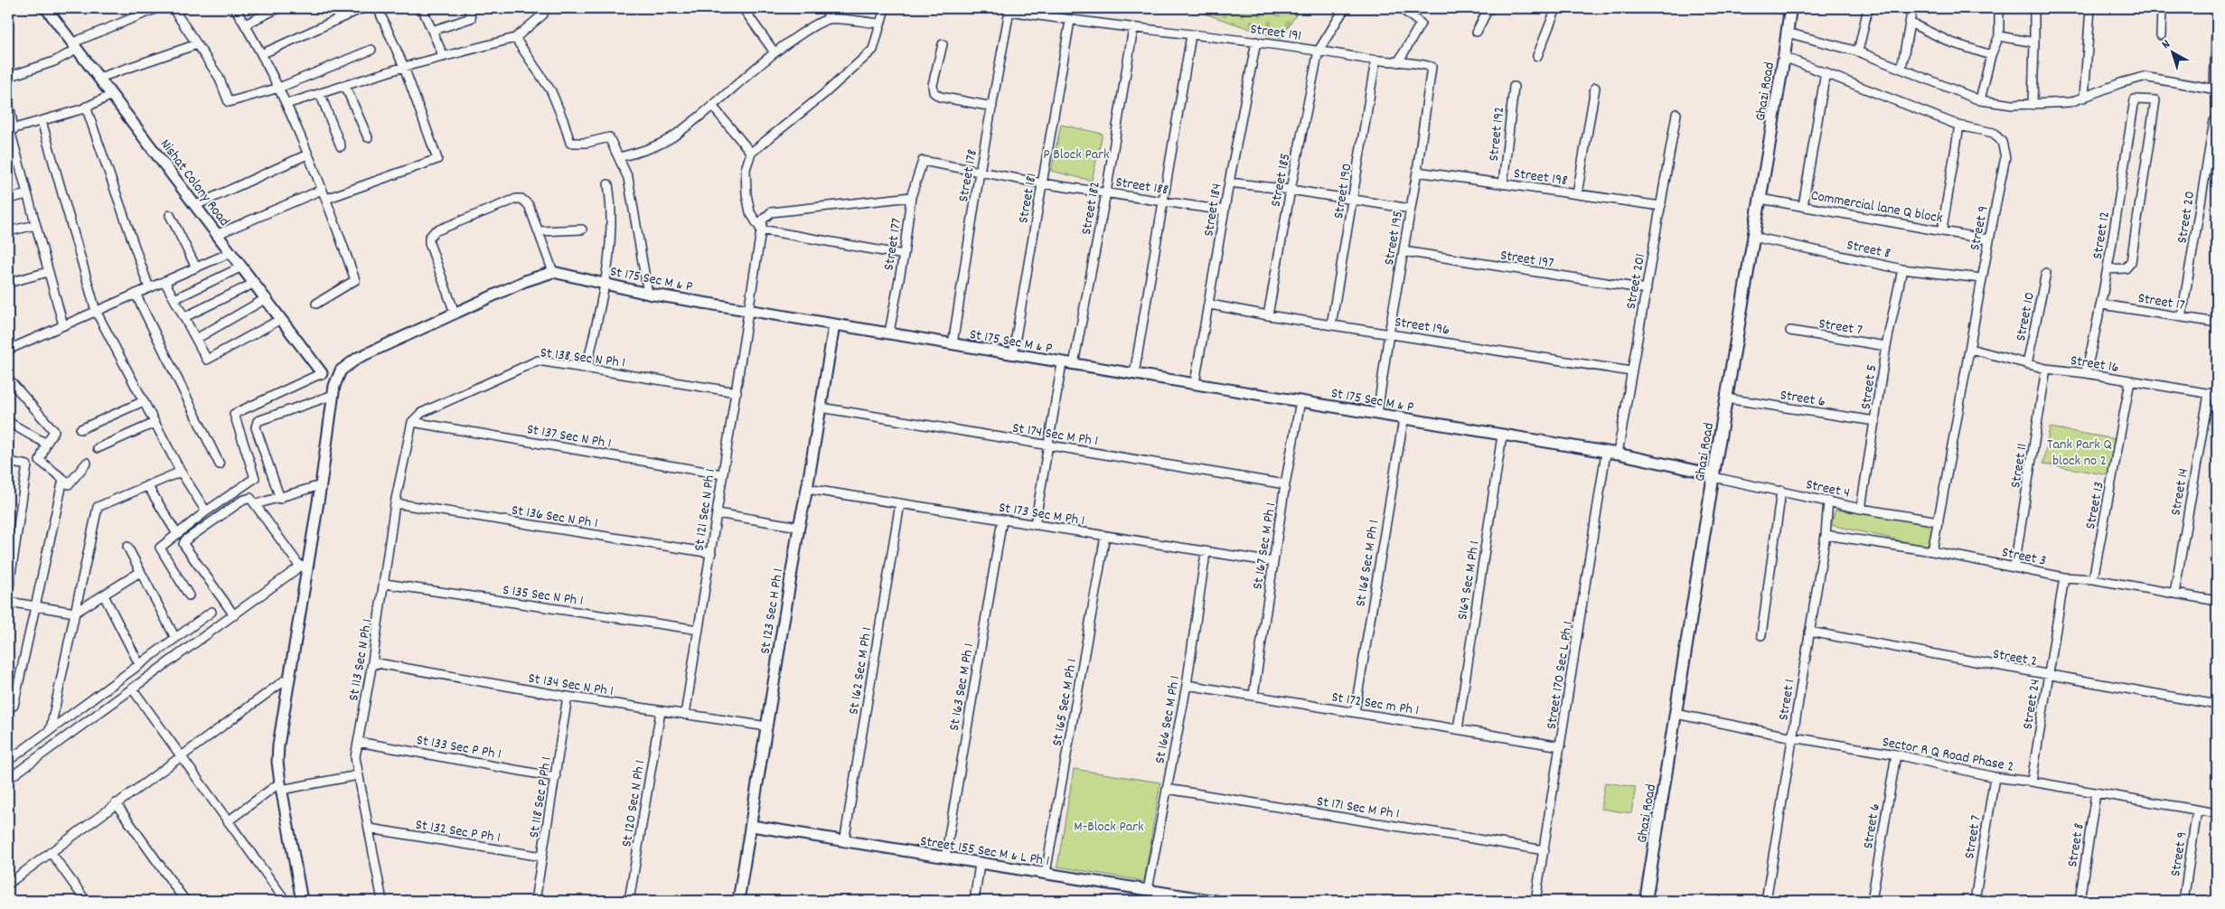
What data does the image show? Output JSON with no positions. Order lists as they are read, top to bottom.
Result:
{
  "streets": {
    "main road": ["Ghazi Road"],
    "street": [
      "Street 191",
      "Street 192",
      "Street 178",
      "Street 198",
      "Street 185",
      "Nishat Colony Road",
      "Street 188",
      "Street 190",
      "Street 181",
      "Commercial lane Q block",
      "Street 182",
      "Street 184",
      "Street 20",
      "Street 9",
      "Street 12",
      "Street 195",
      "Street 177",
      "Street 8",
      "Street 197",
      "St 175 Sec M & P",
      "Street 201",
      "Street 17",
      "Street 10",
      "Street 196",
      "Street 7",
      "St 138 Sec N Ph 1",
      "Street 16",
      "Street 5",
      "Street 6",
      "St 174 Sec M Ph 1",
      "St 137 Sec N Ph 1",
      "Street 11",
      "Street 4",
      "Street 14",
      "Street 13",
      "St 121 Sec N Ph 1",
      "St 173 Sec M Ph 1",
      "St 136 Sec N Ph 1",
      "St 167 Sec M Ph 1",
      "Street 3",
      "St 168 Sec M Ph 1",
      "S169 Sec M Ph 1",
      "S 135 Sec N Ph 1",
      "St 123 Sec H Ph 1",
      "Street 2",
      "St 113 Sec N Ph 1",
      "St 162 Sec M Ph 1",
      "Street 170 Sec L Ph 1",
      "St 134 Sec N Ph 1",
      "St 163 Sec M Ph 1",
      "Street 1",
      "St 165 Sec M Ph 1",
      "St 172 Sec m Ph 1",
      "Street 24",
      "St 166 Sec M Ph 1",
      "St 133 Sec P Ph 1",
      "Sector R Q Road Phase 2",
      "St 118 Sec P Ph 1",
      "St 120 Sec N Ph 1",
      "St 171 Sec M Ph 1",
      "St 132 Sec P Ph 1",
      "Street 155 Sec M & L Ph 1"
    ]
  },
  "crossings": [
    ["Street 191", "Street 178"],
    ["Street 191", "Street 185"],
    ["Street 191", "Street 190"],
    ["Street 191", "Street 181"],
    ["Street 191", "Street 182"],
    ["Street 191", "Street 184"],
    ["Street 191", "Street 195"],
    ["Ghazi Road", "Commercial lane Q block"],
    ["Ghazi Road", "Street 9"],
    ["Ghazi Road", "Street 8"],
    ["Ghazi Road", "St 175 Sec M & P"],
    ["Ghazi Road", "Street 6"],
    ["Ghazi Road", "Street 4"],
    ["Ghazi Road", "Sector R Q Road Phase 2"],
    ["Street 192", "Street 198"],
    ["Street 178", "Street 188"],
    ["Street 178", "St 175 Sec M & P"],
    ["Street 198", "Street 195"],
    ["Street 198", "Street 201"],
    ["Street 185", "Street 196"],
    ["Street 188", "Street 181"],
    ["Street 188", "Street 182"],
    ["Street 188", "Street 184"],
    ["Street 188", "Street 177"],
    ["Street 190", "Street 196"],
    ["Street 181", "St 175 Sec M & P"],
    ["Commercial lane Q block", "Street 9"],
    ["Street 182", "St 175 Sec M & P"],
    ["Street 184", "St 175 Sec M & P"],
    ["Street 184", "Street 196"],
    ["Street 20", "Street 17"],
    ["Street 9", "Street 8"],
    ["Street 9", "Street 16"],
    ["Street 9", "Street 4"],
    ["Street 9", "Street 3"],
    ["Street 9", "Sector R Q Road Phase 2"],
    ["Street 12", "Street 17"],
    ["Street 12", "Street 16"],
    ["Street 195", "Street 197"],
    ["Street 195", "St 175 Sec M & P"],
    ["Street 195", "Street 196"],
    ["Street 177", "St 175 Sec M & P"],
    ["Street 8", "Street 5"],
    ["Street 8", "Sector R Q Road Phase 2"],
    ["Street 197", "Street 201"],
    ["St 175 Sec M & P", "Street 201"],
    ["St 175 Sec M & P", "Street 4"],
    ["St 175 Sec M & P", "St 121 Sec N Ph 1"],
    ["St 175 Sec M & P", "St 167 Sec M Ph 1"],
    ["St 175 Sec M & P", "St 168 Sec M Ph 1"],
    ["St 175 Sec M & P", "S169 Sec M Ph 1"],
    ["St 175 Sec M & P", "St 123 Sec H Ph 1"],
    ["St 175 Sec M & P", "Street 170 Sec L Ph 1"],
    ["Street 201", "Street 196"],
    ["Street 10", "Street 16"],
    ["Street 7", "Street 5"],
    ["Street 7", "Sector R Q Road Phase 2"],
    ["St 138 Sec N Ph 1", "St 137 Sec N Ph 1"],
    ["St 138 Sec N Ph 1", "St 121 Sec N Ph 1"],
    ["St 138 Sec N Ph 1", "St 113 Sec N Ph 1"],
    ["Street 16", "Street 11"],
    ["Street 16", "Street 14"],
    ["Street 16", "Street 13"],
    ["Street 5", "Street 6"],
    ["Street 5", "Street 4"],
    ["Street 6", "Sector R Q Road Phase 2"],
    ["St 174 Sec M Ph 1", "St 167 Sec M Ph 1"],
    ["St 174 Sec M Ph 1", "St 123 Sec H Ph 1"],
    ["St 137 Sec N Ph 1", "St 121 Sec N Ph 1"],
    ["St 137 Sec N Ph 1", "St 113 Sec N Ph 1"],
    ["Street 11", "Street 3"],
    ["Street 4", "Street 1"],
    ["Street 14", "Street 3"],
    ["Street 13", "Street 3"],
    ["St 121 Sec N Ph 1", "St 136 Sec N Ph 1"],
    ["St 121 Sec N Ph 1", "S 135 Sec N Ph 1"],
    ["St 121 Sec N Ph 1", "St 134 Sec N Ph 1"],
    ["St 173 Sec M Ph 1", "St 167 Sec M Ph 1"],
    ["St 173 Sec M Ph 1", "St 123 Sec H Ph 1"],
    ["St 173 Sec M Ph 1", "St 162 Sec M Ph 1"],
    ["St 173 Sec M Ph 1", "St 163 Sec M Ph 1"],
    ["St 173 Sec M Ph 1", "St 165 Sec M Ph 1"],
    ["St 173 Sec M Ph 1", "St 166 Sec M Ph 1"],
    ["St 136 Sec N Ph 1", "St 113 Sec N Ph 1"],
    ["St 167 Sec M Ph 1", "St 172 Sec m Ph 1"],
    ["Street 3", "Street 1"],
    ["Street 3", "Street 24"],
    ["St 168 Sec M Ph 1", "St 172 Sec m Ph 1"],
    ["S169 Sec M Ph 1", "St 172 Sec m Ph 1"],
    ["S 135 Sec N Ph 1", "St 113 Sec N Ph 1"],
    ["St 123 Sec H Ph 1", "St 134 Sec N Ph 1"],
    ["St 123 Sec H Ph 1", "Street 155 Sec M & L Ph 1"],
    ["Street 2", "Street 1"],
    ["Street 2", "Street 24"],
    ["St 113 Sec N Ph 1", "St 134 Sec N Ph 1"],
    ["St 113 Sec N Ph 1", "St 133 Sec P Ph 1"],
    ["St 113 Sec N Ph 1", "St 132 Sec P Ph 1"],
    ["St 162 Sec M Ph 1", "Street 155 Sec M & L Ph 1"],
    ["Street 170 Sec L Ph 1", "St 172 Sec m Ph 1"],
    ["Street 170 Sec L Ph 1", "St 171 Sec M Ph 1"],
    ["St 134 Sec N Ph 1", "St 118 Sec P Ph 1"],
    ["St 134 Sec N Ph 1", "St 120 Sec N Ph 1"],
    ["St 163 Sec M Ph 1", "Street 155 Sec M & L Ph 1"],
    ["Street 1", "Sector R Q Road Phase 2"],
    ["St 165 Sec M Ph 1", "Street 155 Sec M & L Ph 1"],
    ["St 172 Sec m Ph 1", "St 166 Sec M Ph 1"],
    ["Street 24", "Sector R Q Road Phase 2"],
    ["St 166 Sec M Ph 1", "St 171 Sec M Ph 1"],
    ["St 166 Sec M Ph 1", "Street 155 Sec M & L Ph 1"],
    ["St 133 Sec P Ph 1", "St 118 Sec P Ph 1"],
    ["St 118 Sec P Ph 1", "St 132 Sec P Ph 1"]
  ],
  "parks": ["P Block Park", "Tank Park Q block no 2", "M-Block Park"],
  "north": "top left"
}
